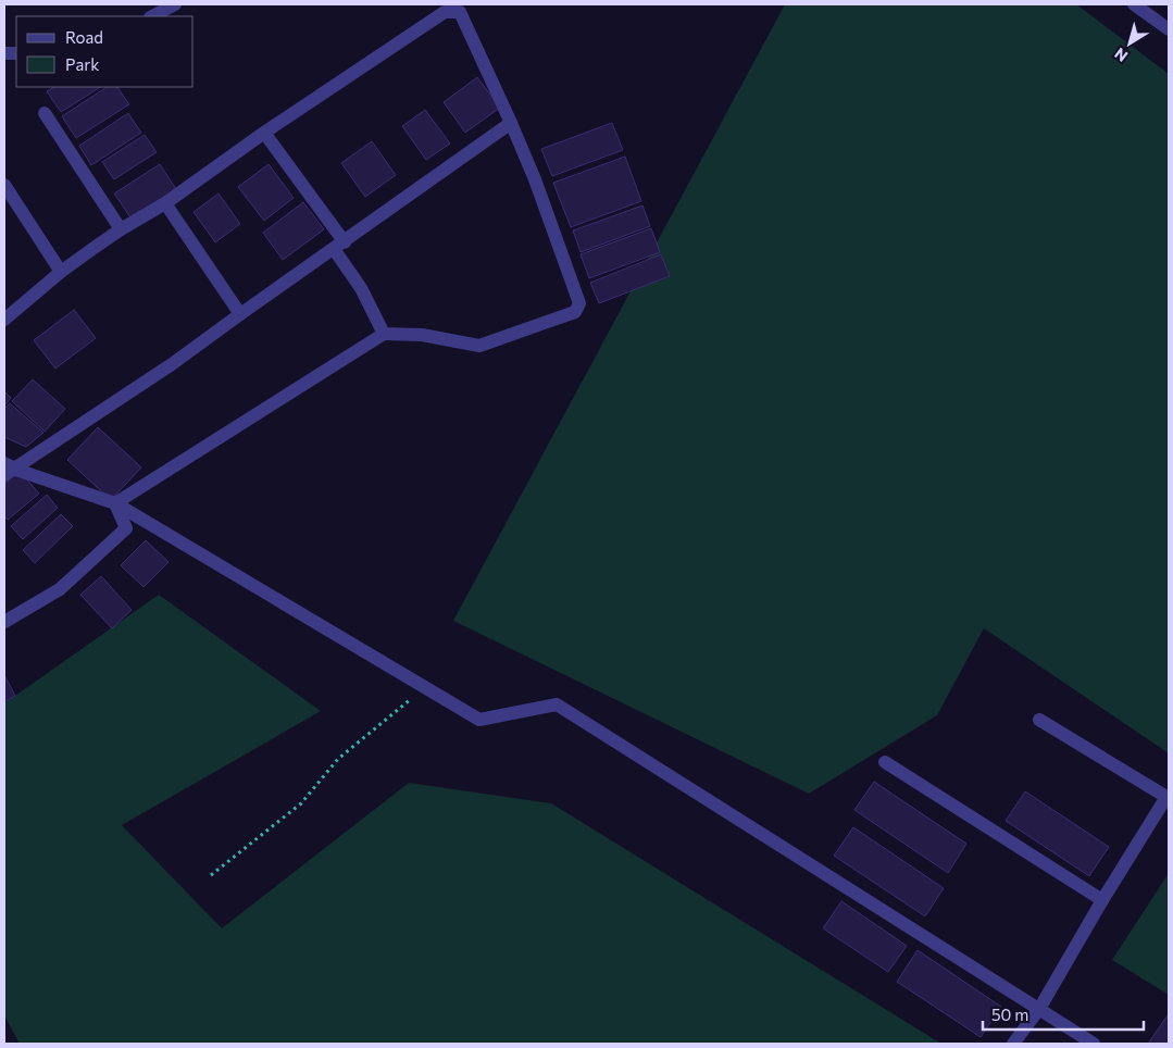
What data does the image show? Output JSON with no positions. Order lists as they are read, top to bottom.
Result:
{
  "legend": ["Road", "Park"],
  "scale_bar": "50 m",
  "north": "bottom left"
}
